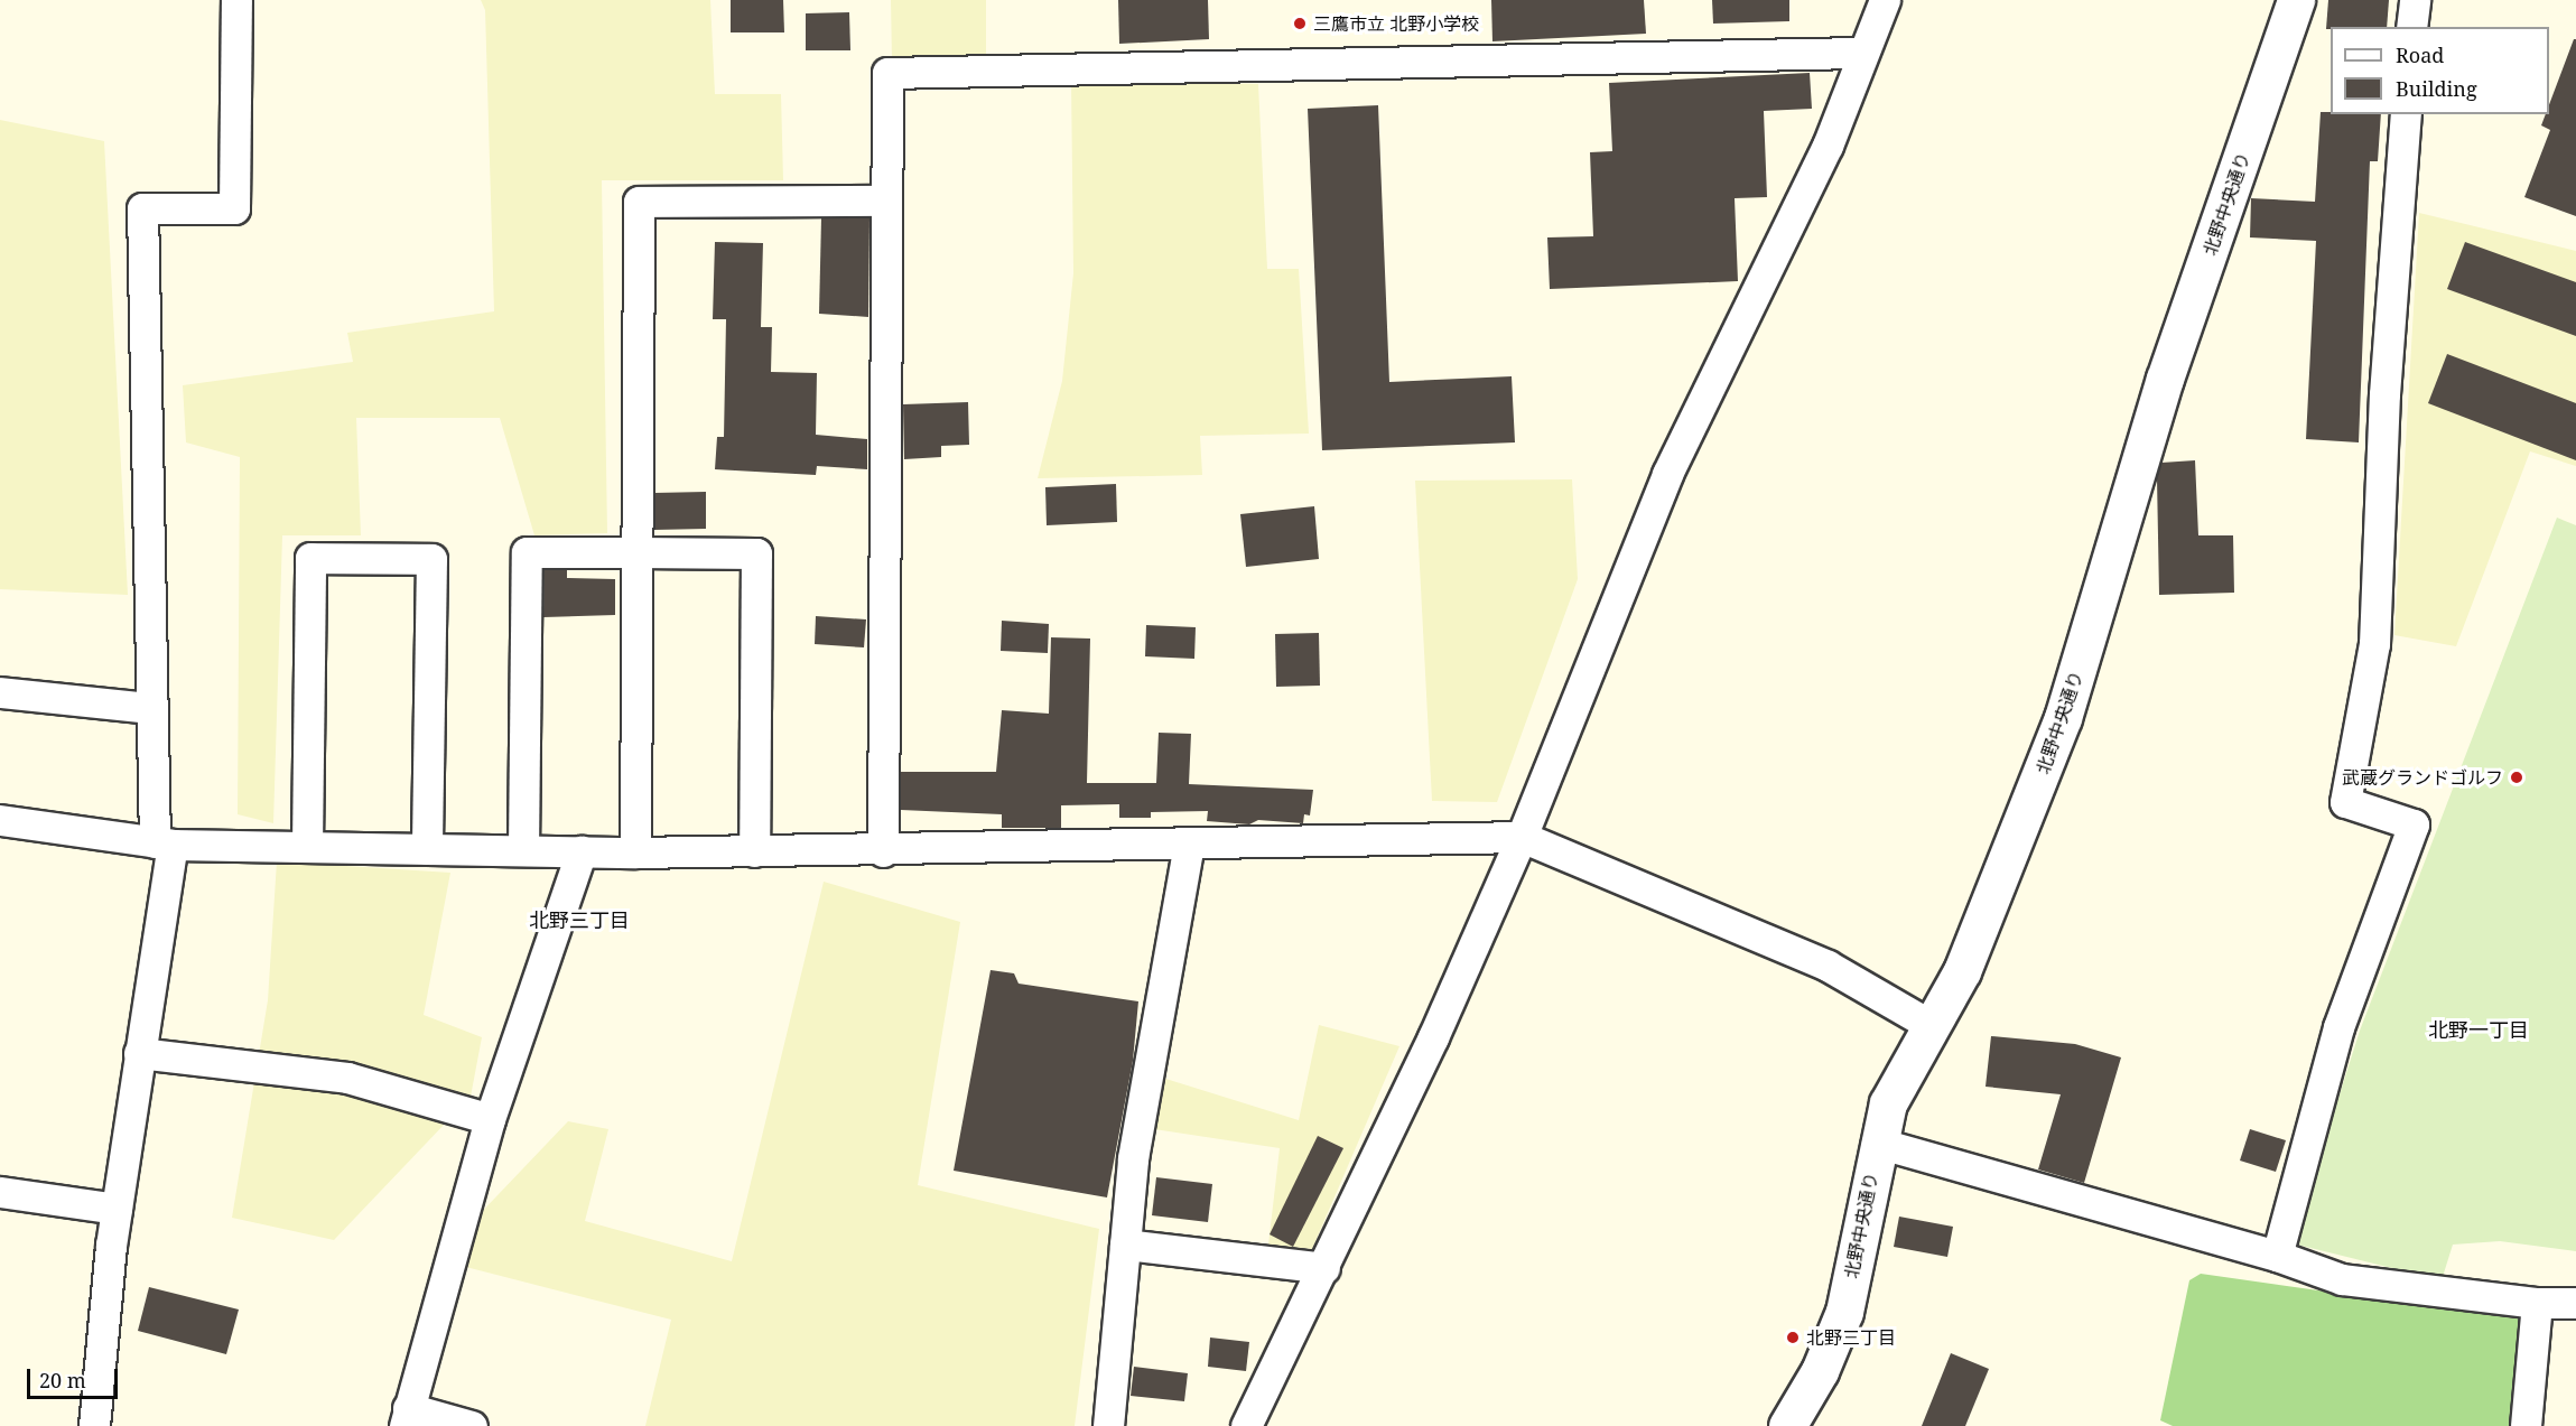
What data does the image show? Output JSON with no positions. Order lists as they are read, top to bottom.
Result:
{
  "streets": {
    "street": ["北野中央通り"]
  },
  "districts": ["北野三丁目", "北野一丁目"],
  "places": ["三鷹市立 北野小学校", "武蔵グランドゴルフ", "北野三丁目"],
  "legend": ["Road", "Building"],
  "scale_bar": "20 m"
}
